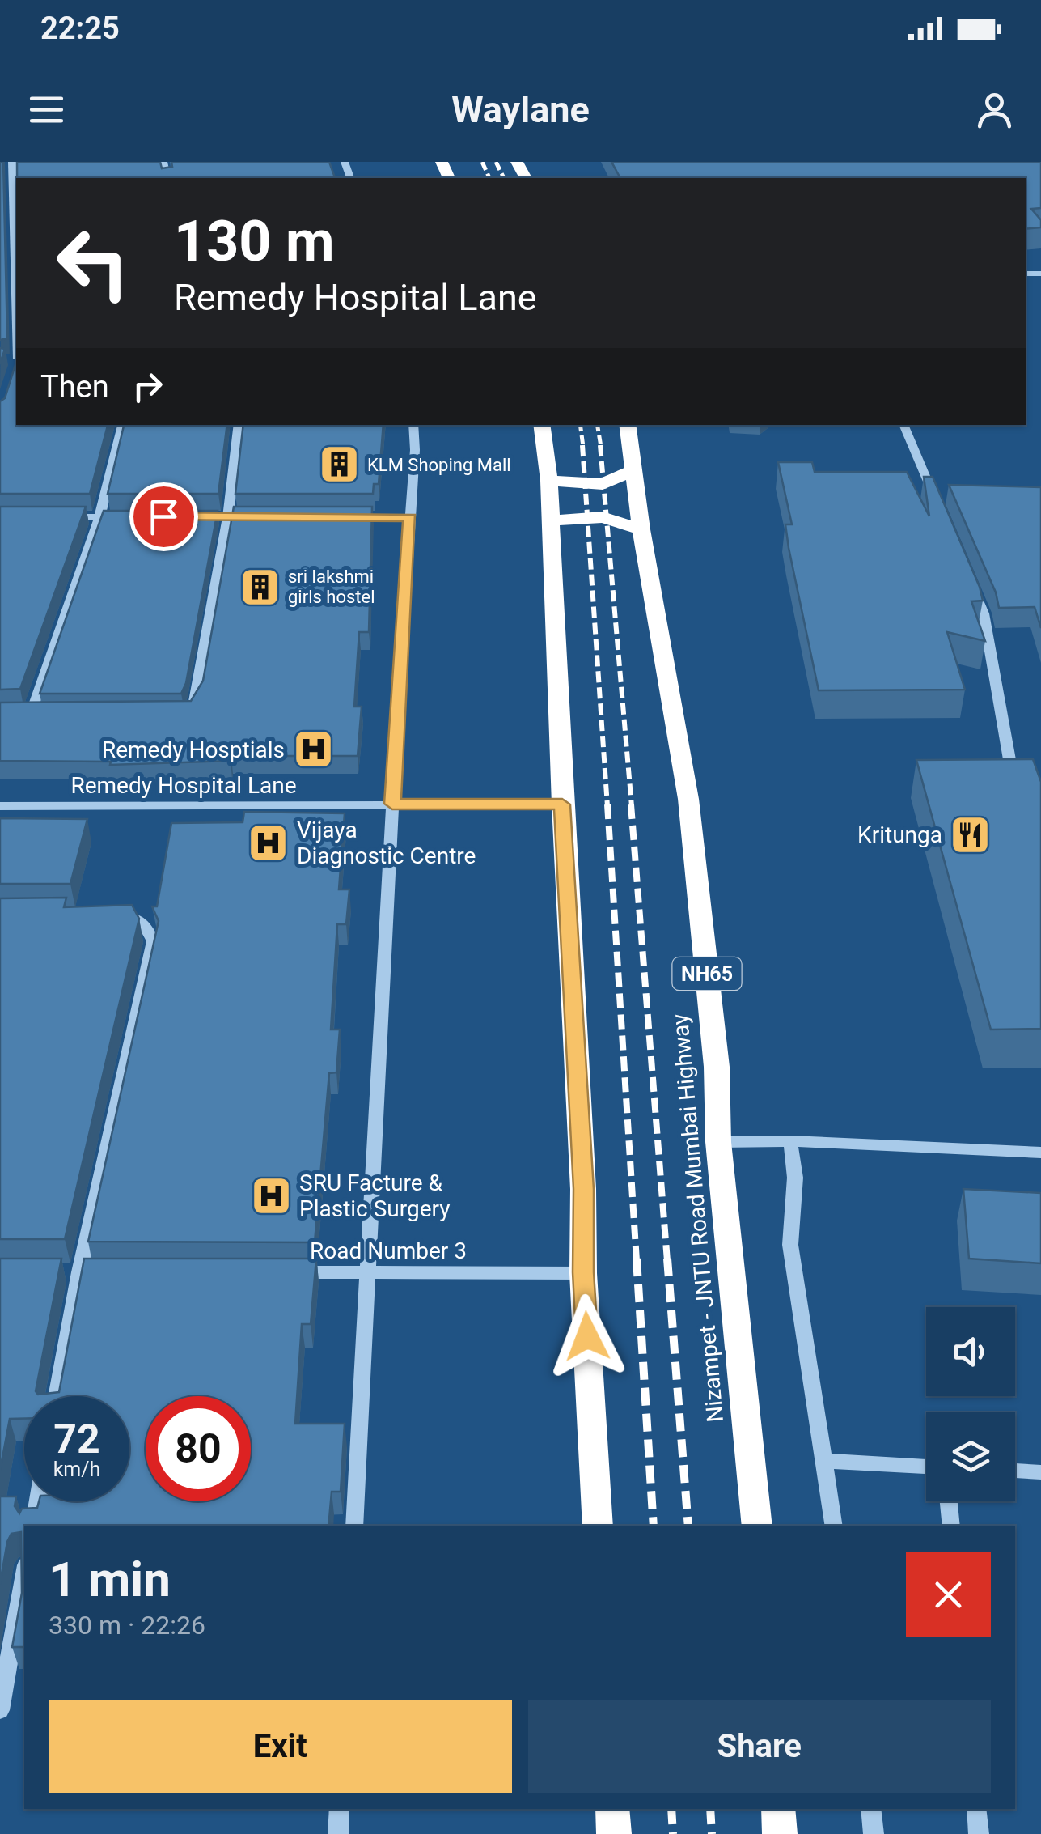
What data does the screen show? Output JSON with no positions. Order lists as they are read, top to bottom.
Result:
{
  "streets": {
    "highway": ["NH65", "Nizampet - JNTU Road Mumbai Highway"],
    "street": ["Remedy Hospital Lane", "Road Number 3"]
  },
  "places": {
    "building": ["KLM Shoping Mall", "sri lakshmi girls hostel"],
    "hospital": ["Remedy Hosptials", "Vijaya Diagnostic Centre", "SRU Facture & Plastic Surgery"],
    "restaurant": ["Kritunga"]
  },
  "page": {
    "status": "22:25",
    "header": "Waylane",
    "turn": ["130 m", "Remedy Hospital Lane"],
    "then": "Then",
    "speed": "72 km/h",
    "limit": "80",
    "heading": ["1 min", "330 m · 22:26"],
    "buttons": ["Exit", "Share"]
  }
}
